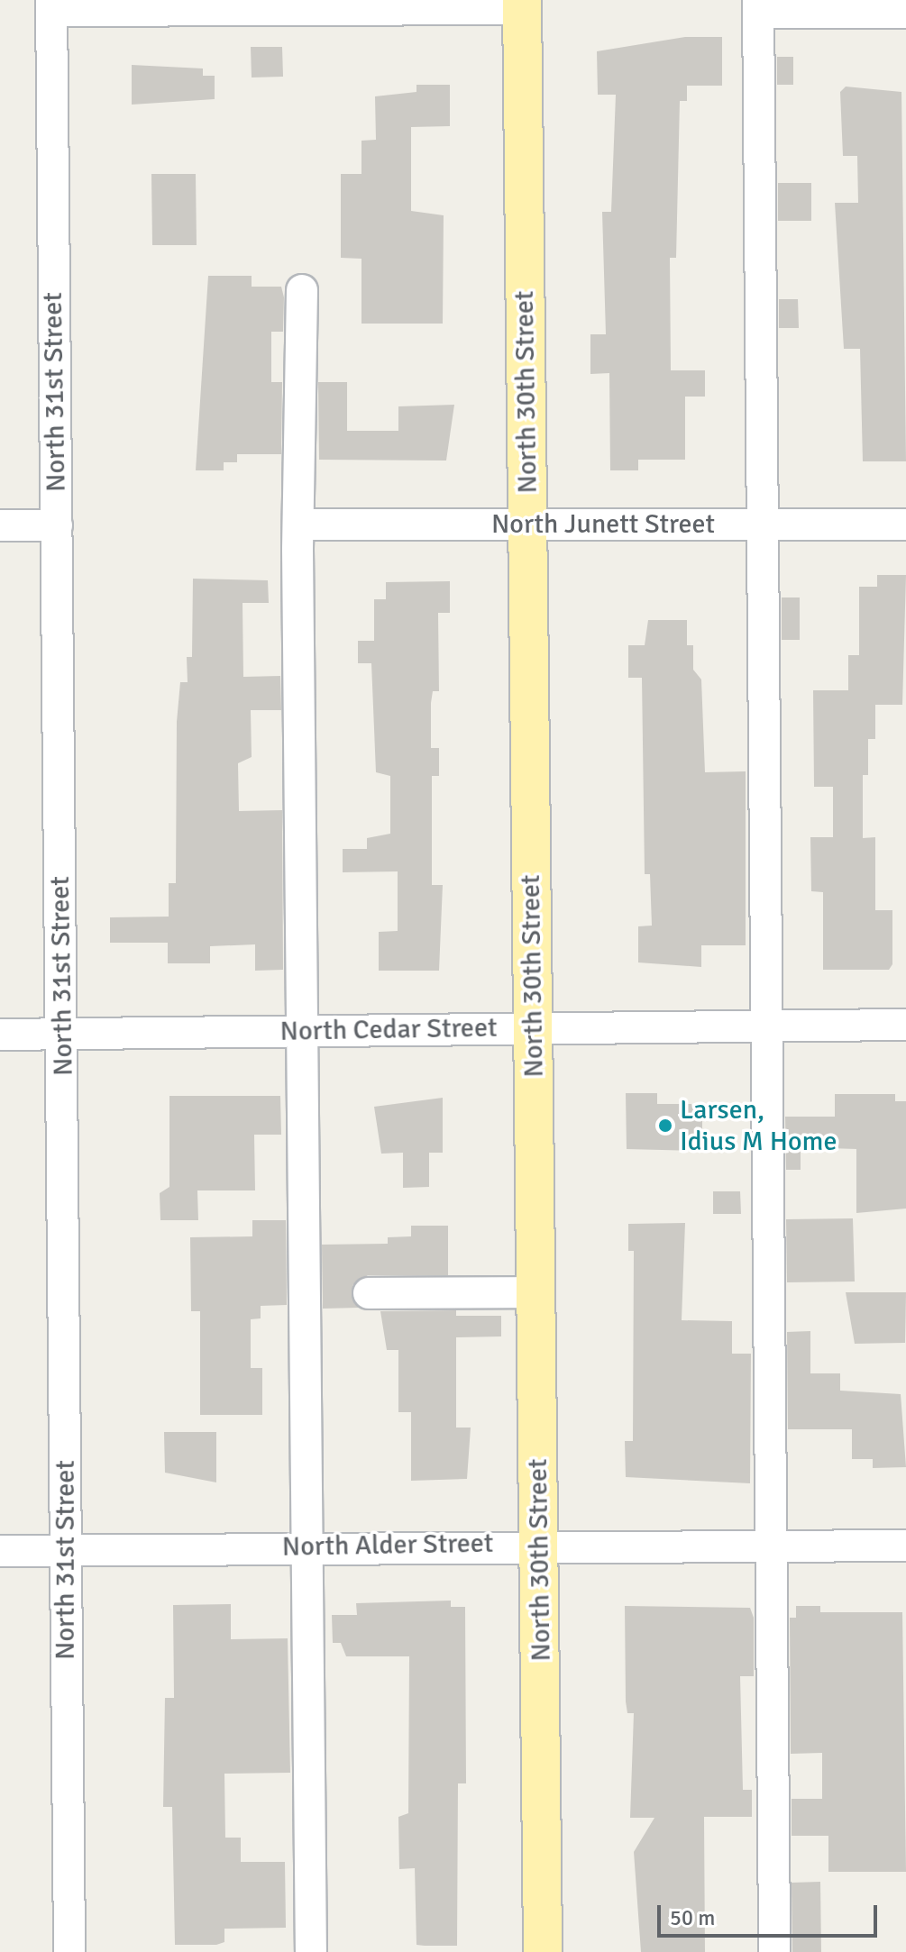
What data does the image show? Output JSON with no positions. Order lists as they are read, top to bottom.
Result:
{
  "streets": {
    "main road": ["North 30th Street"],
    "street": [
      "North 31st Street",
      "North Junett Street",
      "North Cedar Street",
      "North Alder Street"
    ]
  },
  "crossings": [
    ["North 31st Street", "North Cedar Street"],
    ["North 31st Street", "North Alder Street"],
    ["North 30th Street", "North Junett Street"],
    ["North 30th Street", "North Cedar Street"],
    ["North 30th Street", "North Alder Street"]
  ],
  "places": ["Larsen, Idius M Home"],
  "scale_bar": "50 m"
}
